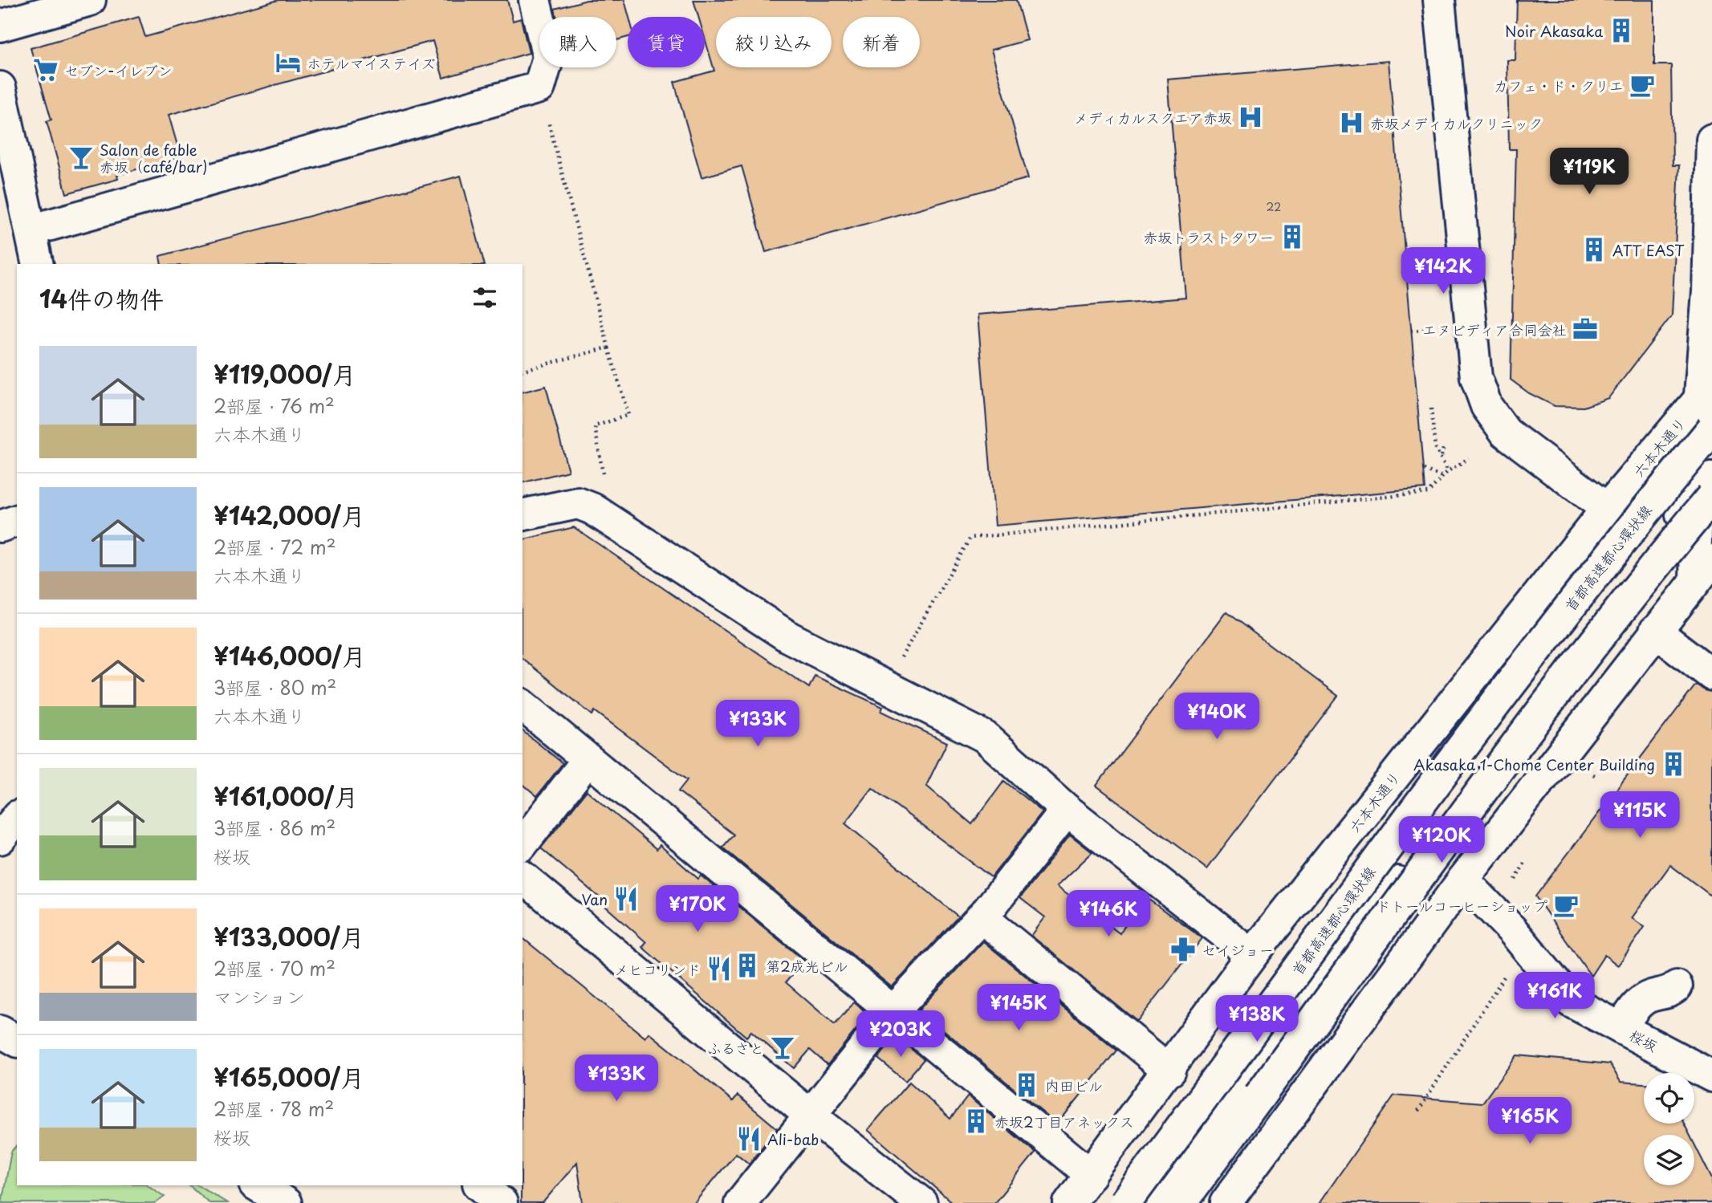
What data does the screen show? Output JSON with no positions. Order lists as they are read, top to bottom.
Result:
{
  "streets": {
    "main road": ["六本木通り", "首都高速都心環状線", "桜坂"]
  },
  "places": {
    "building": [
      "Noir Akasaka",
      "赤坂トラストタワー",
      "ATT EAST",
      "Akasaka 1-Chome Center Building",
      "第2成光ビル",
      "内田ビル",
      "赤坂2丁目アネックス"
    ],
    "hotel": ["ホテルマイステイズ"],
    "supermarket": ["セブン-イレブン"],
    "cafe": ["カフェ・ド・クリエ", "ドトールコーヒーショップ"],
    "hospital": ["メディカルスクエア赤坂", "赤坂メディカルクリニック"],
    "bar": ["Salon de fable 赤坂（café/bar)", "ふるさと"],
    "office": ["エヌビディア合同会社"],
    "restaurant": ["Van", "メヒコリンド", "Ali-bab"],
    "pharmacy": ["セイジョー"]
  },
  "house_numbers": ["22"],
  "page": {
    "chip": [
      "購入",
      "賃貸",
      "絞り込み",
      "新着"
    ],
    "price": [
      "¥119K",
      "¥142K",
      "¥140K",
      "¥133K",
      "¥115K",
      "¥120K",
      "¥170K",
      "¥146K",
      "¥161K",
      "¥145K",
      "¥138K",
      "¥203K",
      "¥133K",
      "¥165K"
    ],
    "heading": "14件の物件",
    "list": [
      {
        "name": "¥119,000/月",
        "note": "2部屋 · 76 m² · 六本木通り"
      },
      {
        "name": "¥142,000/月",
        "note": "2部屋 · 72 m² · 六本木通り"
      },
      {
        "name": "¥146,000/月",
        "note": "3部屋 · 80 m² · 六本木通り"
      },
      {
        "name": "¥161,000/月",
        "note": "3部屋 · 86 m² · 桜坂"
      },
      {
        "name": "¥133,000/月",
        "note": "2部屋 · 70 m² · マンション"
      },
      {
        "name": "¥165,000/月",
        "note": "2部屋 · 78 m² · 桜坂"
      }
    ]
  }
}
